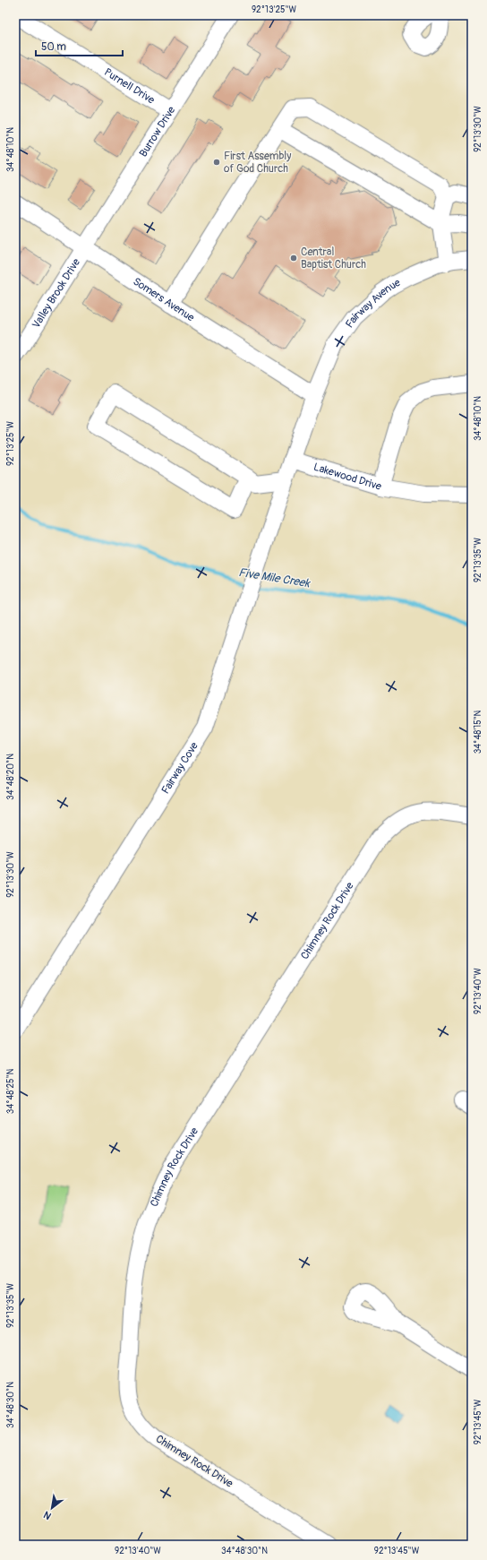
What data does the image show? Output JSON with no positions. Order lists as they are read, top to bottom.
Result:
{
  "streets": {
    "street": [
      "Purnell Drive",
      "Burrow Drive",
      "Valley Brook Drive",
      "Somers Avenue",
      "Fairway Avenue",
      "Lakewood Drive",
      "Fairway Cove",
      "Chimney Rock Drive"
    ]
  },
  "crossings": [
    ["Purnell Drive", "Burrow Drive"],
    ["Burrow Drive", "Valley Brook Drive"],
    ["Burrow Drive", "Somers Avenue"],
    ["Valley Brook Drive", "Somers Avenue"],
    ["Somers Avenue", "Fairway Avenue"]
  ],
  "water": ["Five Mile Creek"],
  "places": ["First Assembly of God Church", "Central Baptist Church"],
  "scale_bar": "50 m",
  "north": "bottom left",
  "coordinates": [
    "92°13'25\"W",
    "92°13'30\"W",
    "34°48'10\"N",
    "92°13'35\"W",
    "34°48'15\"N",
    "34°48'20\"N",
    "92°13'40\"W",
    "34°48'25\"N",
    "34°48'30\"N",
    "92°13'45\"W"
  ]
}
